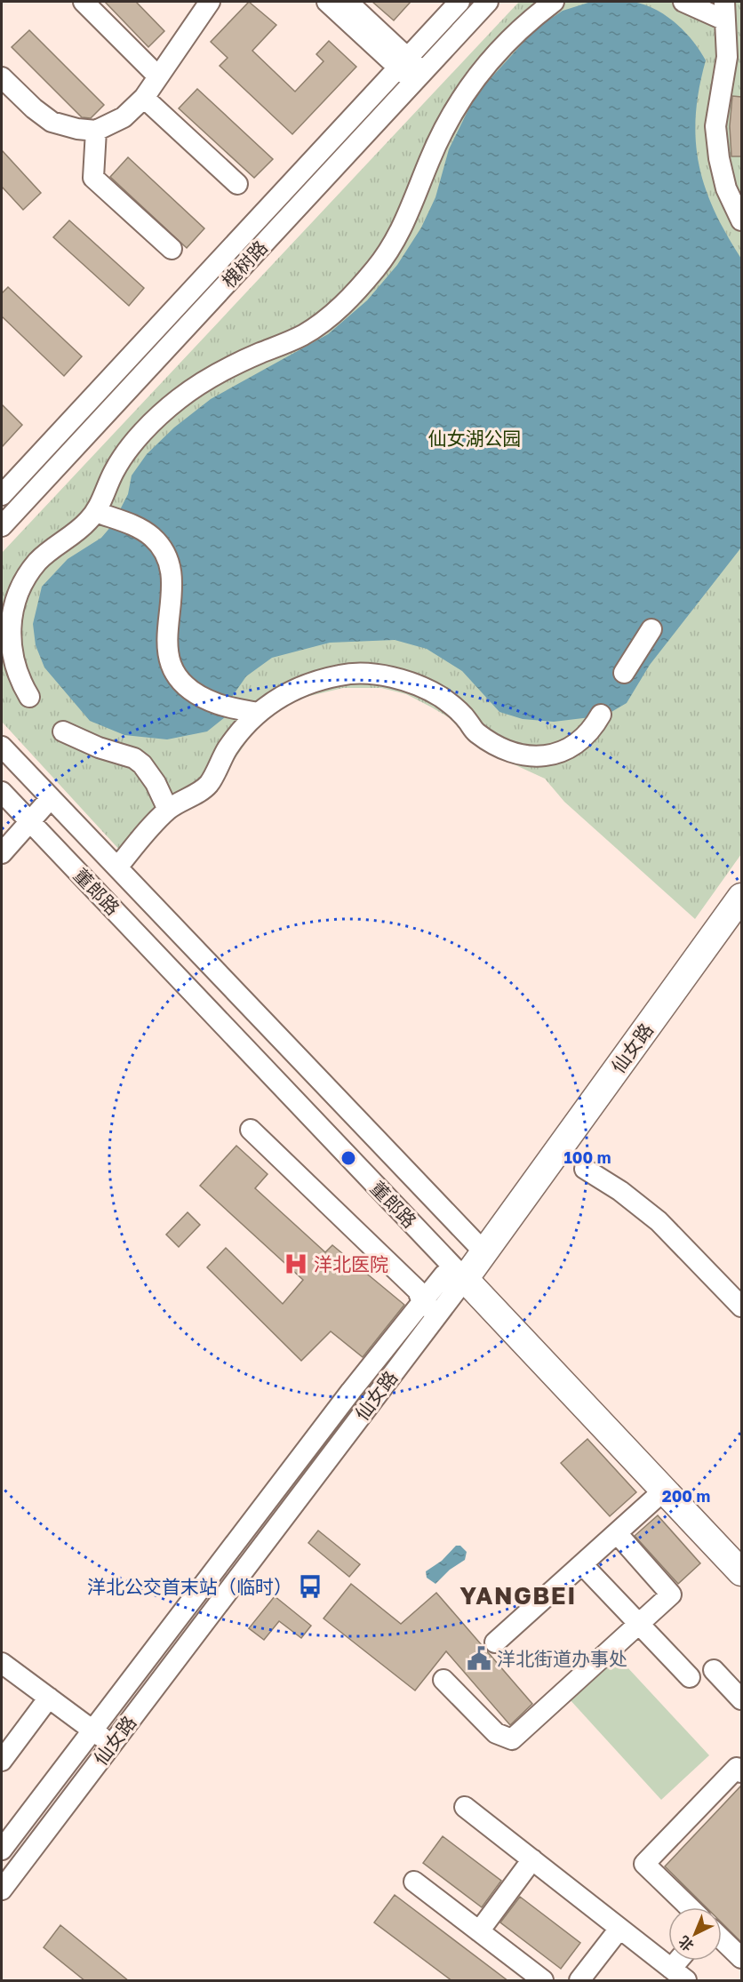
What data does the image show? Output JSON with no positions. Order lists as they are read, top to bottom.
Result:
{
  "streets": {
    "main road": ["董郎路", "仙女路"],
    "street": ["槐树路"]
  },
  "crossings": [
    ["董郎路", "仙女路"]
  ],
  "districts": ["YANGBEI"],
  "parks": ["仙女湖公园"],
  "places": {
    "hospital": ["洋北医院"],
    "bus stop": ["洋北公交首末站（临时）"],
    "public building": ["洋北街道办事处"]
  },
  "north": "bottom left",
  "rings": ["100 m", "200 m"]
}
